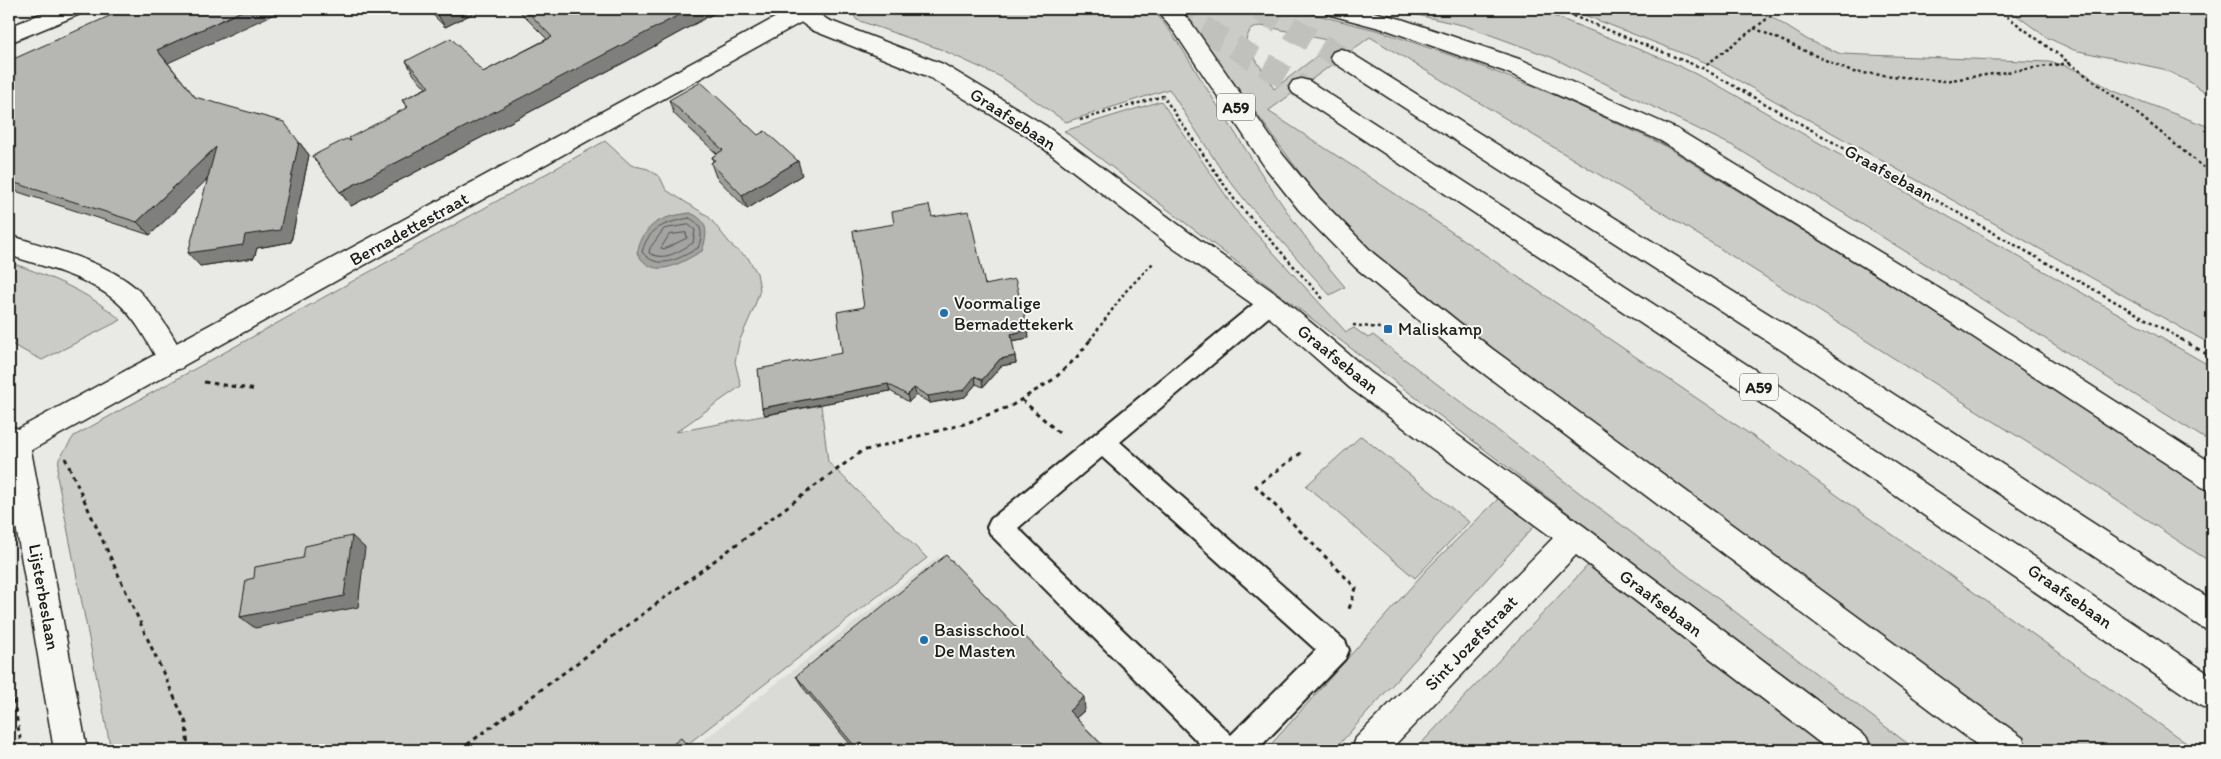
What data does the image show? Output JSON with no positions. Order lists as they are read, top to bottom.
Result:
{
  "streets": {
    "main road": [
      "A59",
      "Graafsebaan",
      "Bernadettestraat",
      "Lijsterbeslaan",
      "Sint Jozefstraat"
    ]
  },
  "crossings": [
    ["Graafsebaan", "Bernadettestraat"],
    ["Graafsebaan", "Sint Jozefstraat"],
    ["Bernadettestraat", "Lijsterbeslaan"]
  ],
  "places": {
    "other": ["Voormalige Bernadettekerk", "Basisschool De Masten"],
    "transit": ["Maliskamp"]
  }
}
